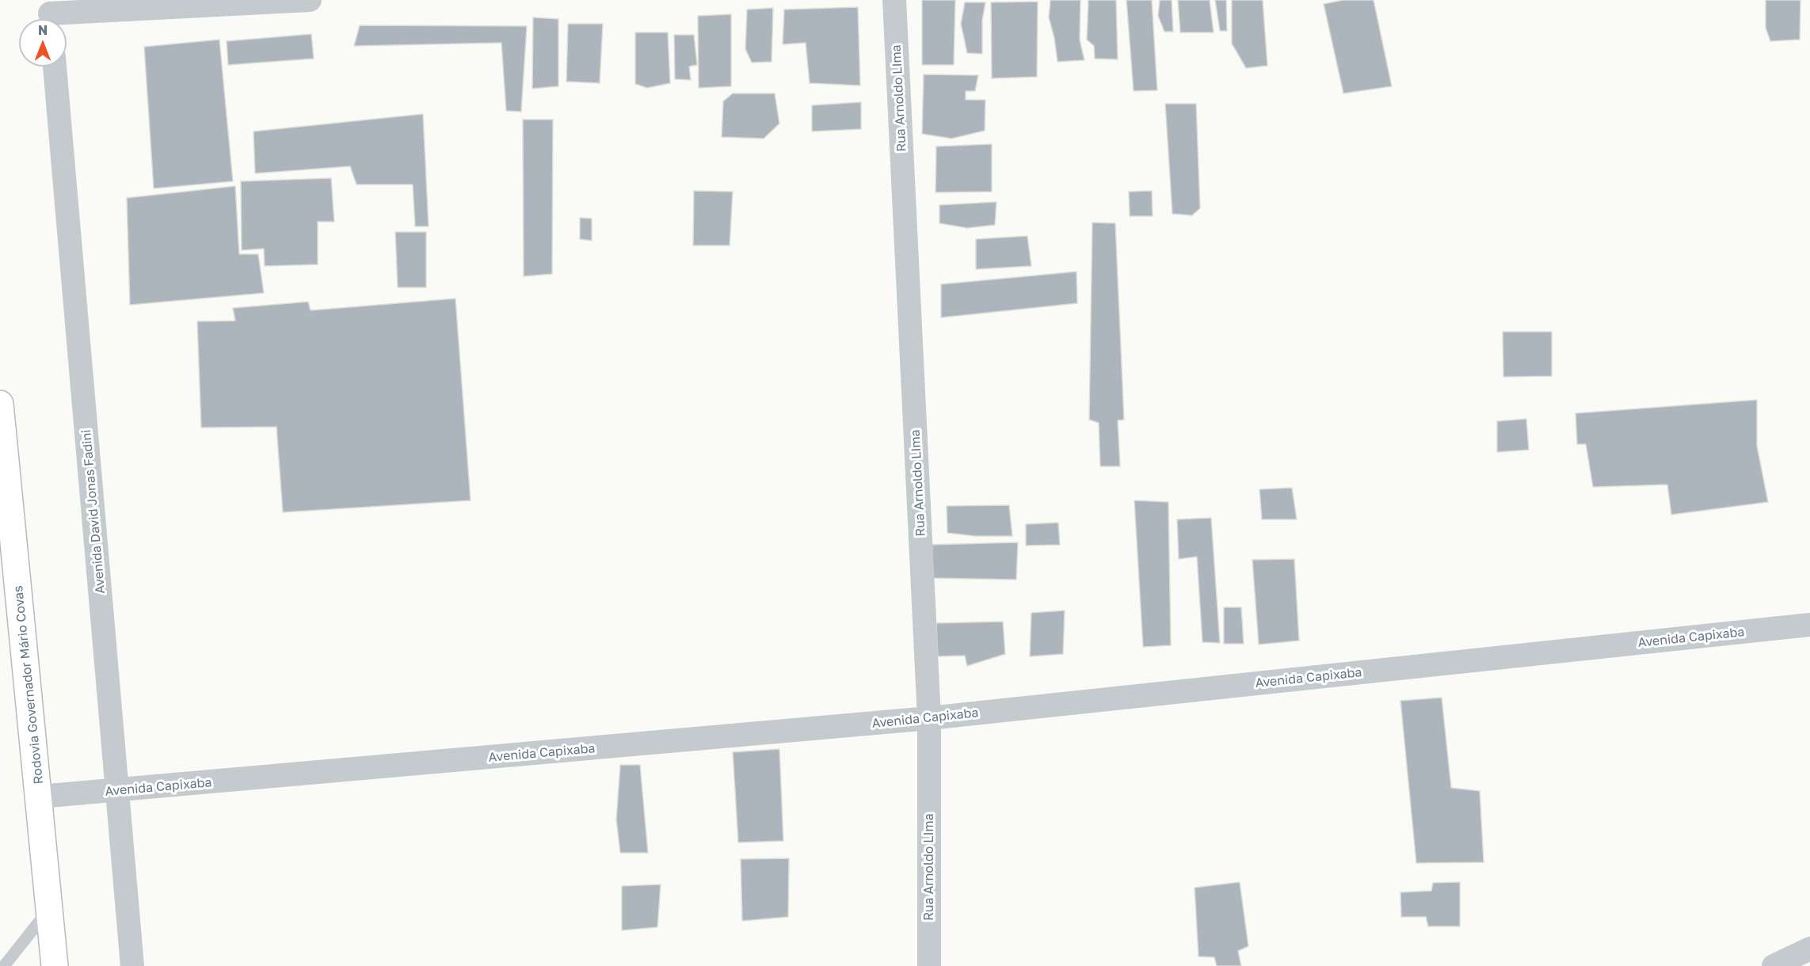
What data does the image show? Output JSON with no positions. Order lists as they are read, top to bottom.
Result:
{
  "streets": {
    "highway": ["Rodovia Governador Mário Covas"],
    "street": ["Rua Arnoldo LIma", "Avenida David Jonas Fadini", "Avenida Capixaba"]
  },
  "crossings": [
    ["Rua Arnoldo LIma", "Avenida Capixaba"],
    ["Avenida David Jonas Fadini", "Avenida Capixaba"],
    ["Avenida Capixaba", "Rodovia Governador Mário Covas"]
  ],
  "north": "top"
}
